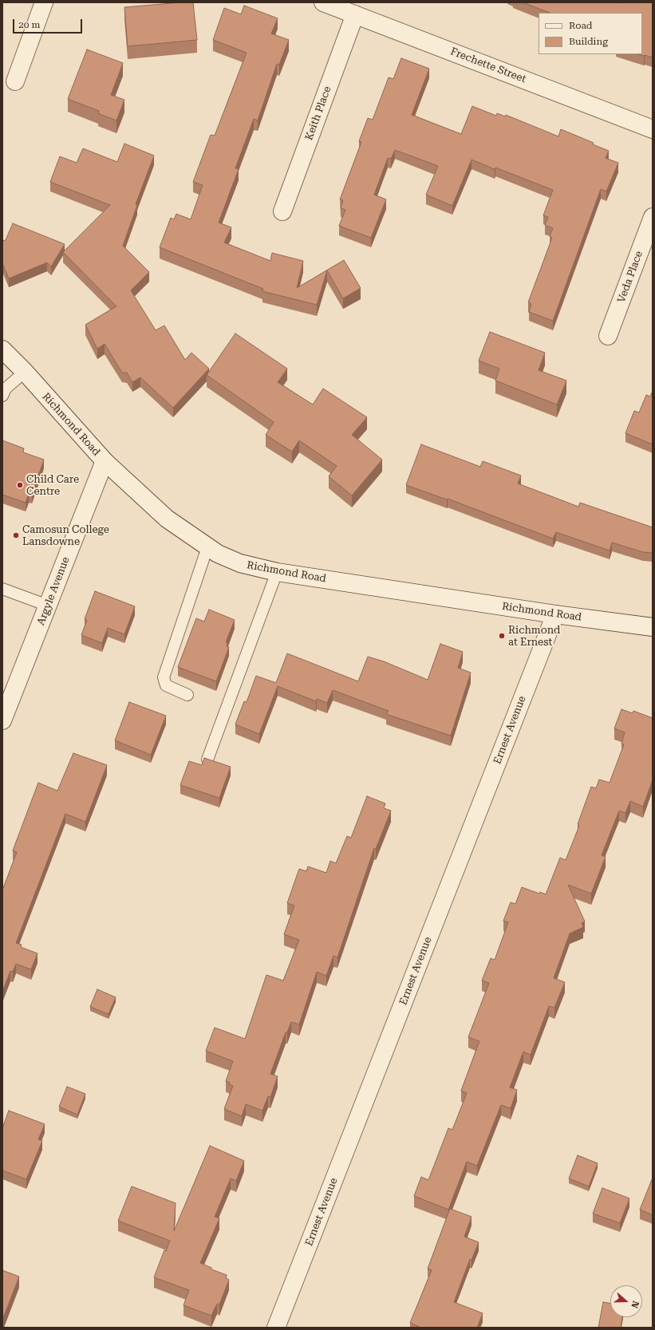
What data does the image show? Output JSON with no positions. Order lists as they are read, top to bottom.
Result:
{
  "streets": {
    "street": [
      "Frechette Street",
      "Keith Place",
      "Veda Place",
      "Richmond Road",
      "Argyle Avenue",
      "Ernest Avenue"
    ]
  },
  "crossings": [
    ["Frechette Street", "Keith Place"],
    ["Richmond Road", "Argyle Avenue"],
    ["Richmond Road", "Ernest Avenue"]
  ],
  "places": ["Child Care Centre", "Camosun College Lansdowne", "Richmond at Ernest"],
  "legend": ["Road", "Building"],
  "scale_bar": "20 m",
  "north": "right"
}
